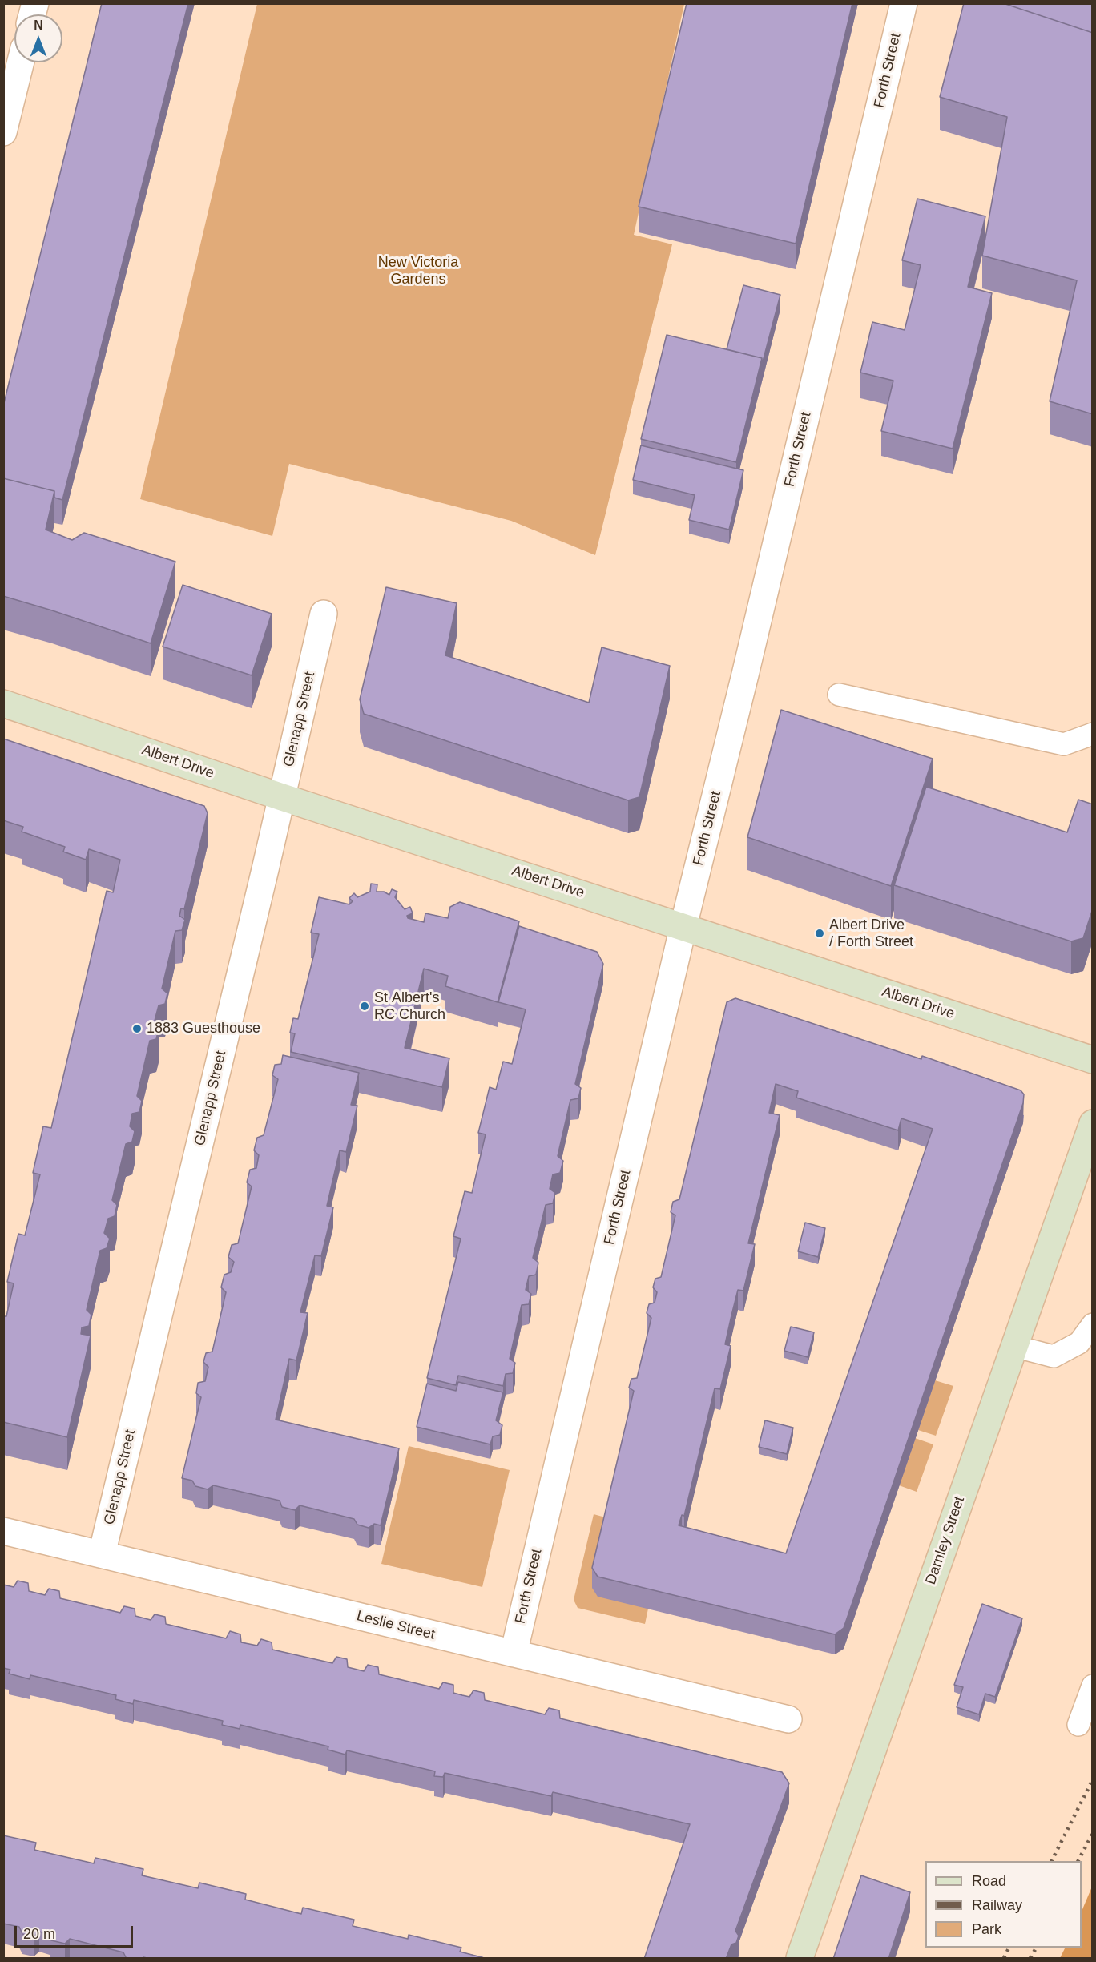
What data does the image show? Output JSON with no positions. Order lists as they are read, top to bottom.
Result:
{
  "streets": {
    "street": [
      "Forth Street",
      "Glenapp Street",
      "Albert Drive",
      "Darnley Street",
      "Leslie Street"
    ]
  },
  "crossings": [
    ["Forth Street", "Albert Drive"],
    ["Forth Street", "Leslie Street"],
    ["Glenapp Street", "Albert Drive"],
    ["Glenapp Street", "Leslie Street"]
  ],
  "parks": ["New Victoria Gardens"],
  "places": ["Albert Drive / Forth Street", "St Albert's RC Church", "1883 Guesthouse"],
  "legend": ["Road", "Railway", "Park"],
  "scale_bar": "20 m",
  "north": "top"
}
